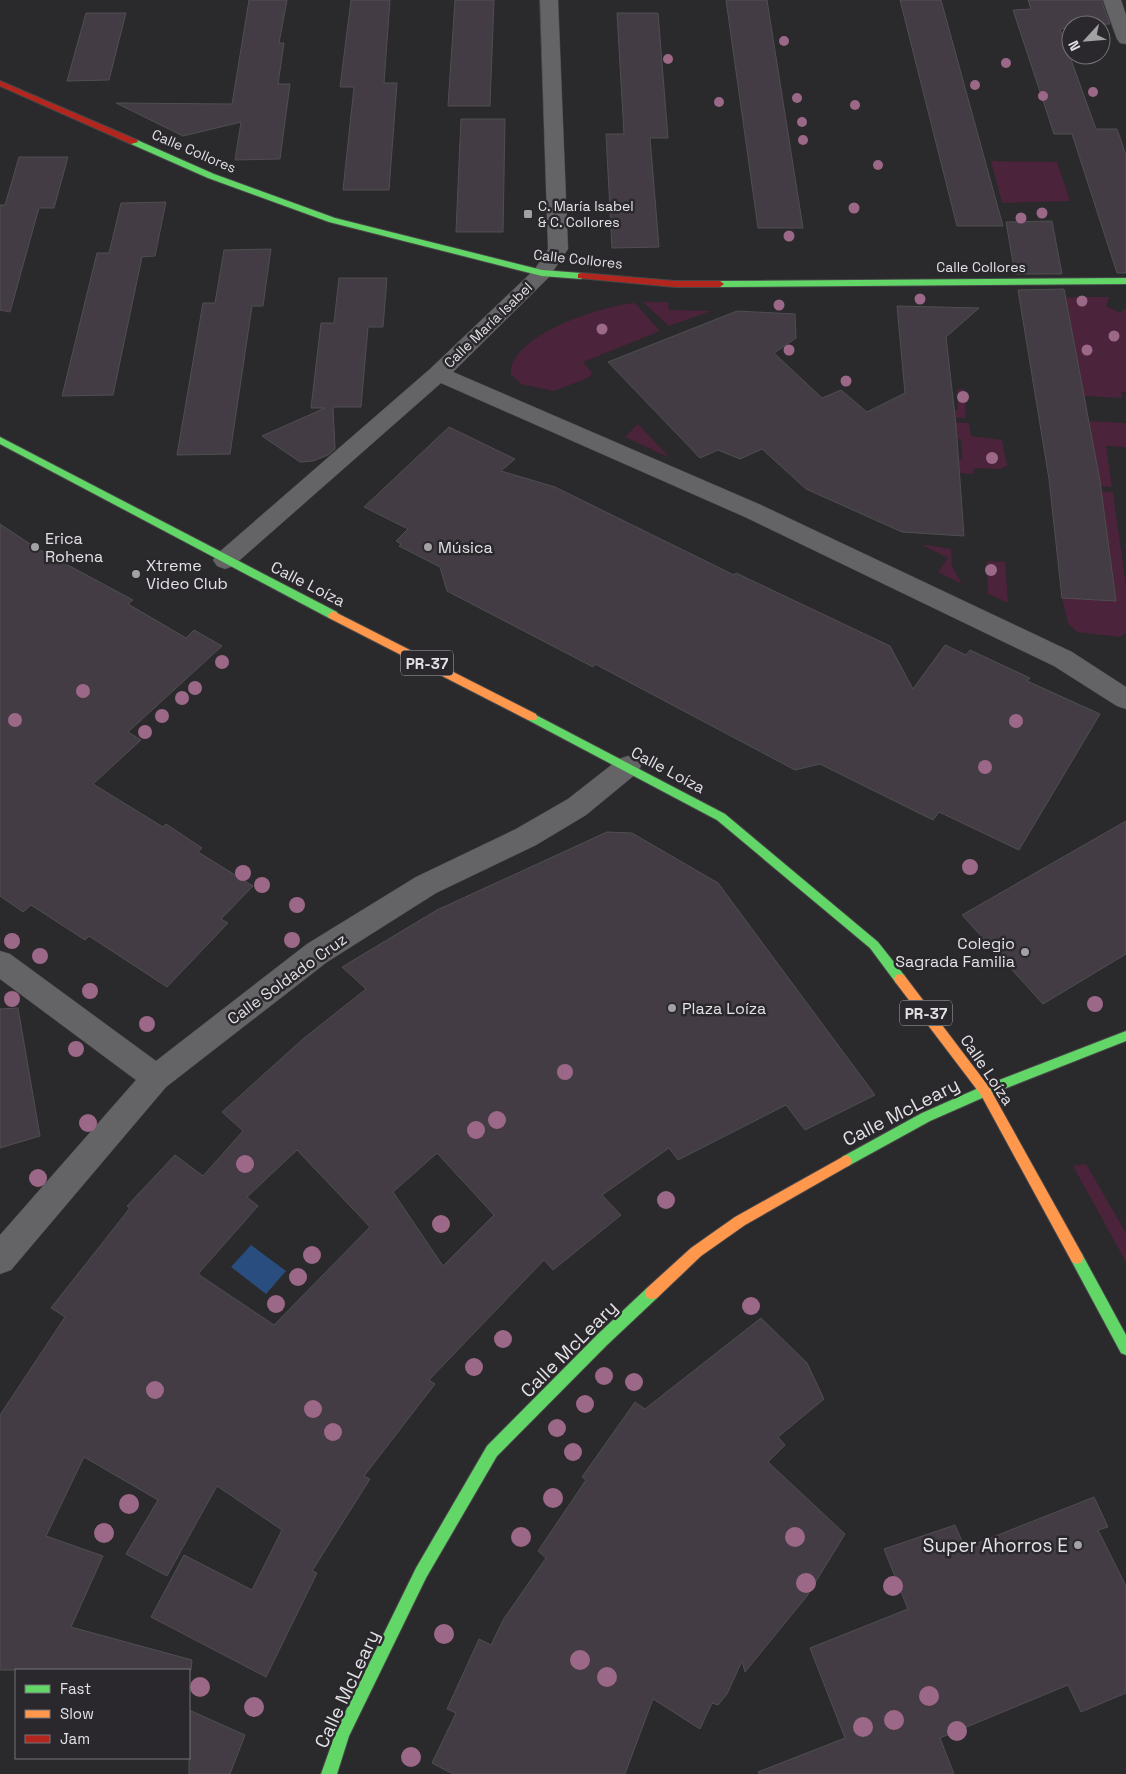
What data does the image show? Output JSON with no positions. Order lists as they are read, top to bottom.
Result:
{
  "streets": {
    "street": [
      "Calle Collores",
      "Calle María Isabel",
      "Calle Loíza",
      "PR-37",
      "Calle Soldado Cruz",
      "Calle McLeary"
    ]
  },
  "crossings": [
    ["Calle Collores", "Calle María Isabel"],
    ["Calle María Isabel", "Calle Loíza"],
    ["Calle Loíza", "Calle Soldado Cruz"],
    ["Calle Loíza", "Calle McLeary"]
  ],
  "places": {
    "transit": ["C. María Isabel & C. Collores"],
    "other": [
      "Erica Rohena",
      "Música",
      "Xtreme Video Club",
      "Colegio Sagrada Familia",
      "Plaza Loíza",
      "Super Ahorros E"
    ]
  },
  "legend": ["Fast", "Slow", "Jam"],
  "north": "bottom left"
}
